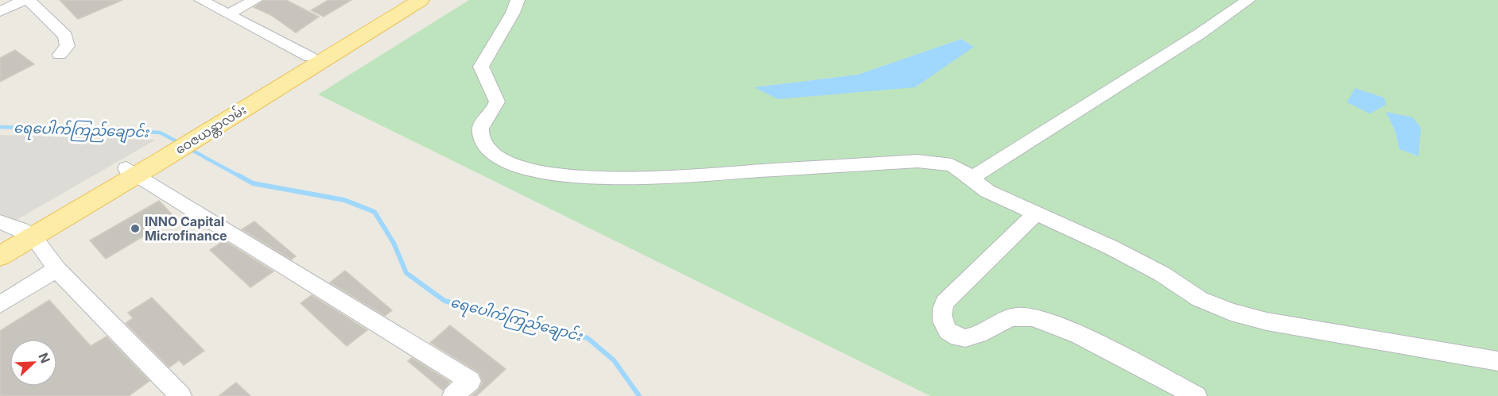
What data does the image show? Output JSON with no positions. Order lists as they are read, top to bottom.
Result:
{
  "streets": {
    "main road": ["ဝေဇယန္တာလမ်း"]
  },
  "water": ["ရေပေါက်ကြည်ချောင်း"],
  "places": ["INNO Capital Microfinance"],
  "north": "top right"
}
